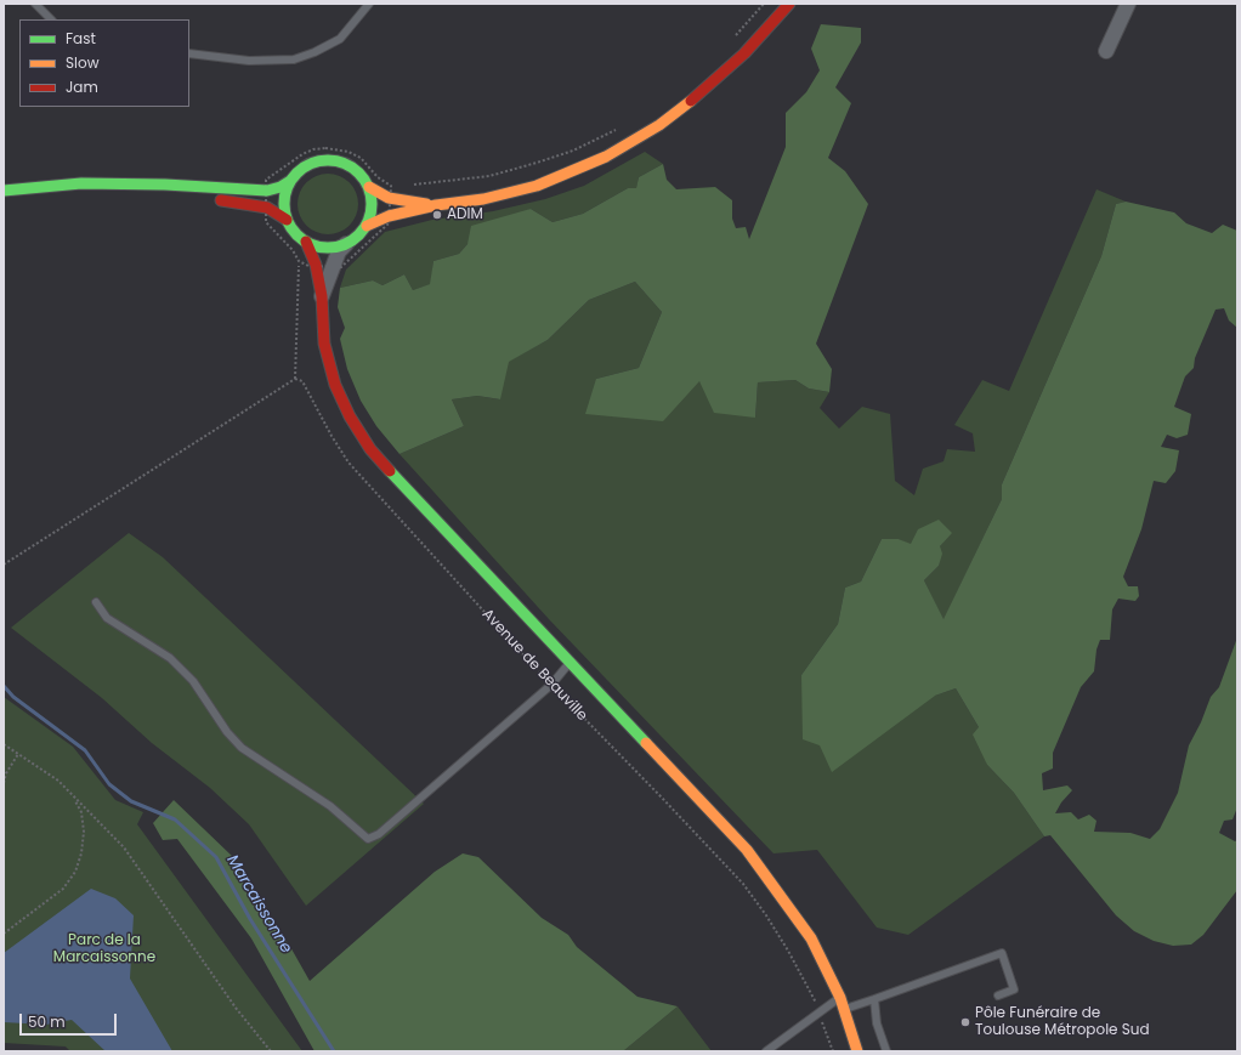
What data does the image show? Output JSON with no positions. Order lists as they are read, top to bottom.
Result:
{
  "streets": {
    "main road": ["Avenue de Beauville"]
  },
  "water": ["Marcaissonne"],
  "parks": ["Parc de la Marcaissonne"],
  "places": ["ADIM", "Pôle Funéraire de Toulouse Métropole Sud"],
  "legend": ["Fast", "Slow", "Jam"],
  "scale_bar": "50 m"
}
